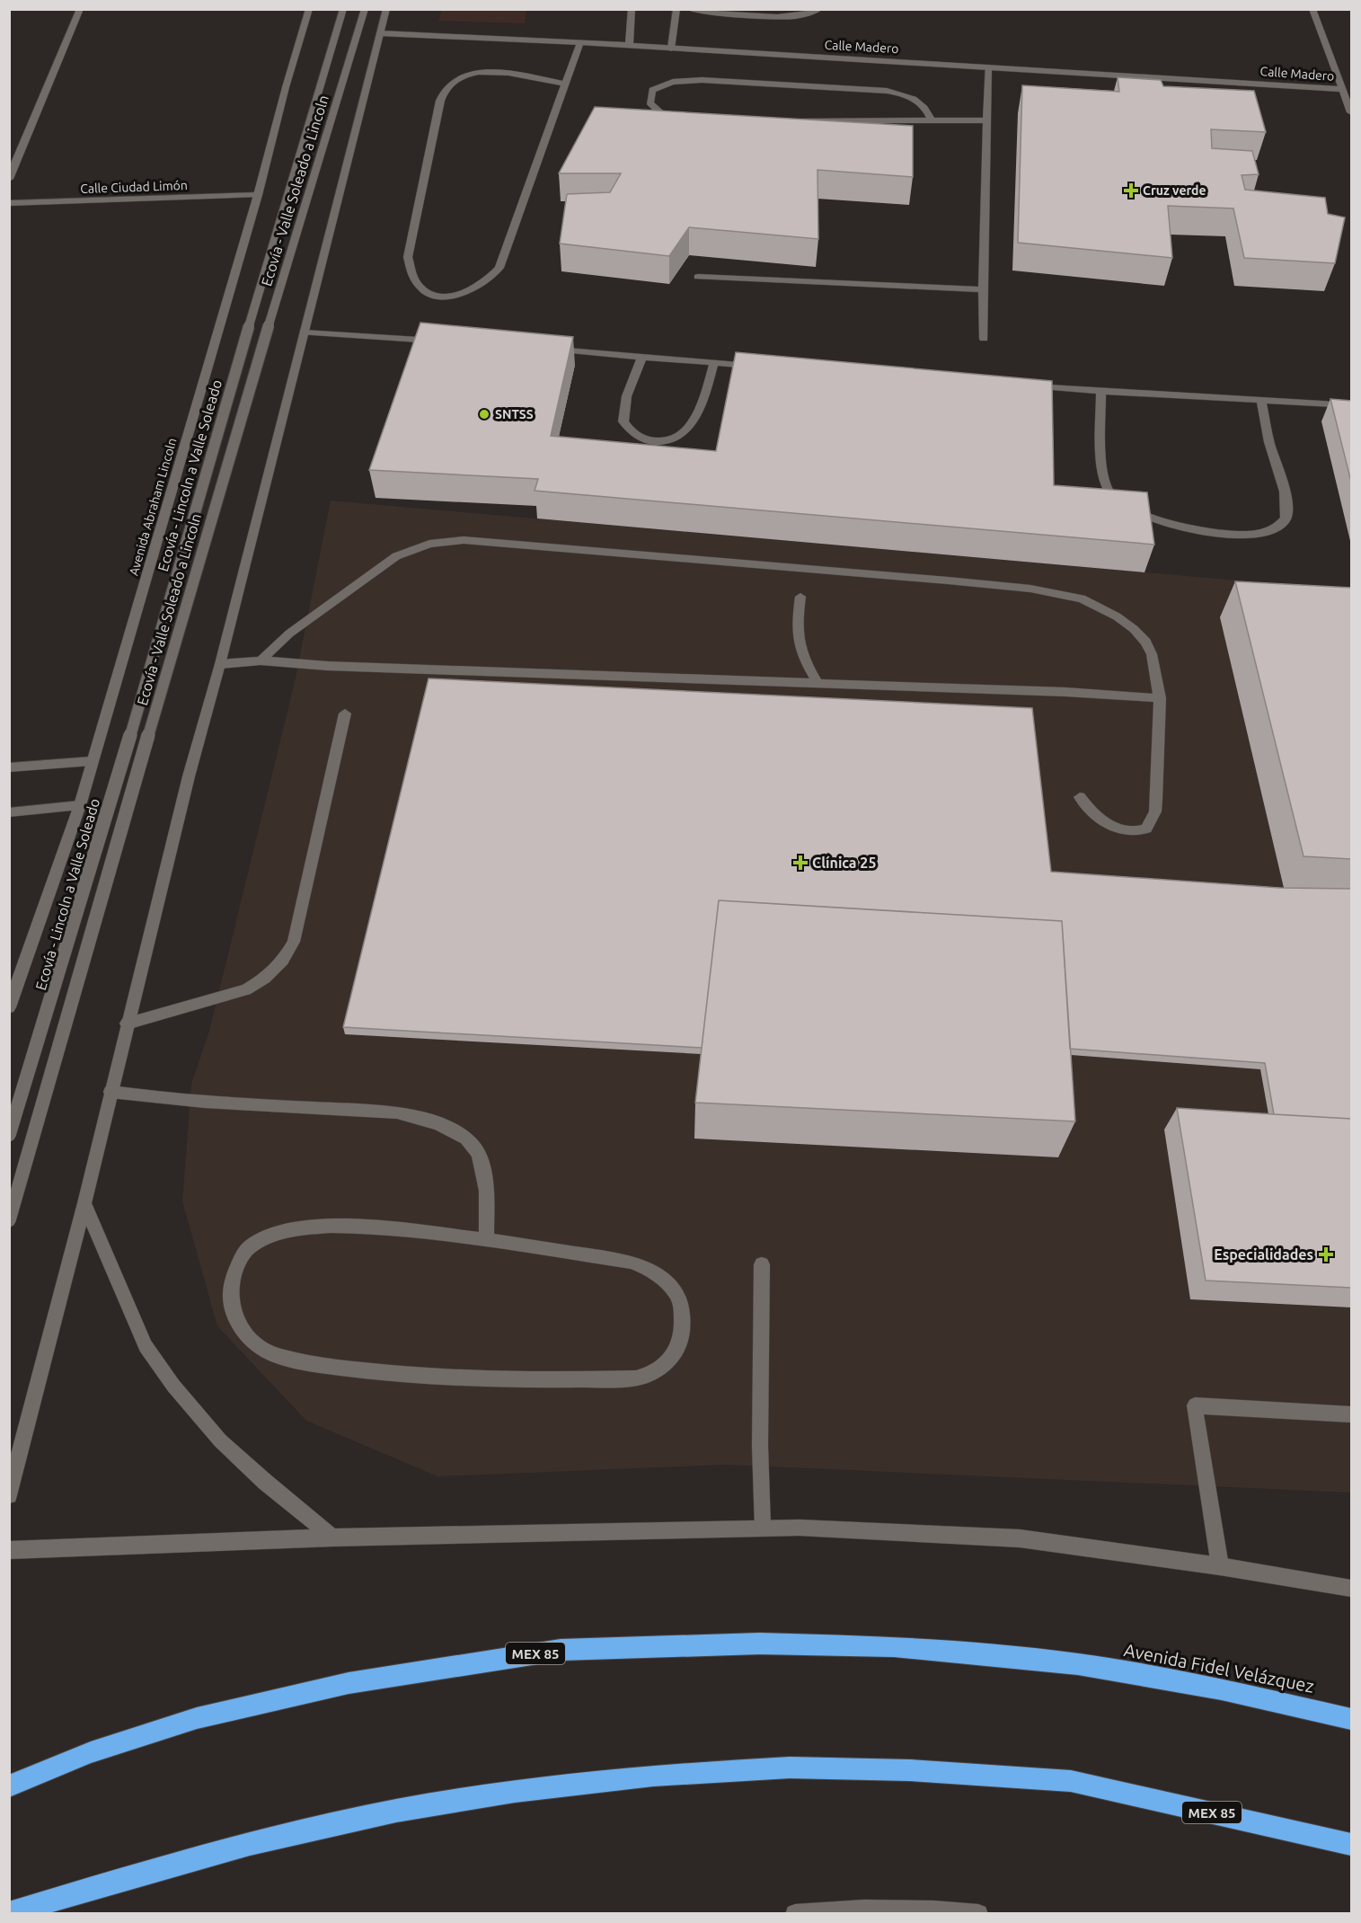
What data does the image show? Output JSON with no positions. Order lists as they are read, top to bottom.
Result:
{
  "streets": {
    "highway": ["MEX 85", "Avenida Fidel Velázquez"],
    "main road": [
      "Calle Madero",
      "Calle Ciudad Limón",
      "Ecovía - Valle Soleado a Lincoln",
      "Ecovía - Lincoln a Valle Soleado",
      "Avenida Abraham Lincoln"
    ]
  },
  "crossings": [
    ["Calle Ciudad Limón", "Avenida Abraham Lincoln"]
  ],
  "places": {
    "health": ["Cruz verde", "Clínica 25", "Especialidades"],
    "other": ["SNTSS"]
  }
}
